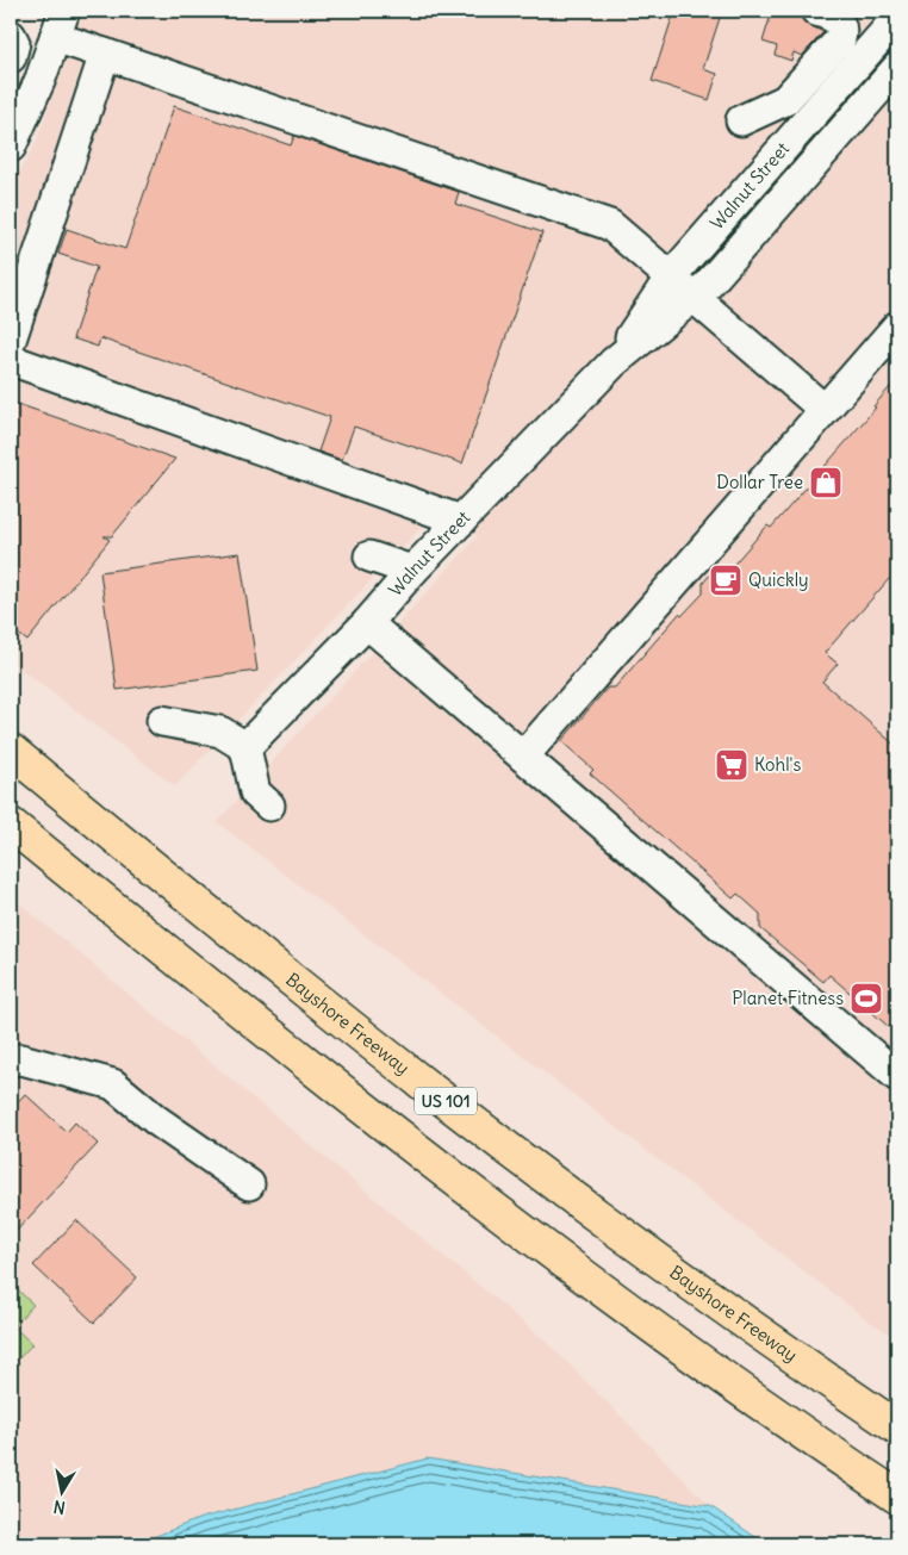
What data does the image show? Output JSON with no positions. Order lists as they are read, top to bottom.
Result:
{
  "streets": {
    "highway": ["Bayshore Freeway", "US 101"],
    "street": ["Walnut Street"]
  },
  "places": {
    "shop": ["Dollar Tree"],
    "cafe": ["Quickly"],
    "supermarket": ["Kohl's"],
    "sports": ["Planet Fitness"]
  },
  "north": "bottom"
}
